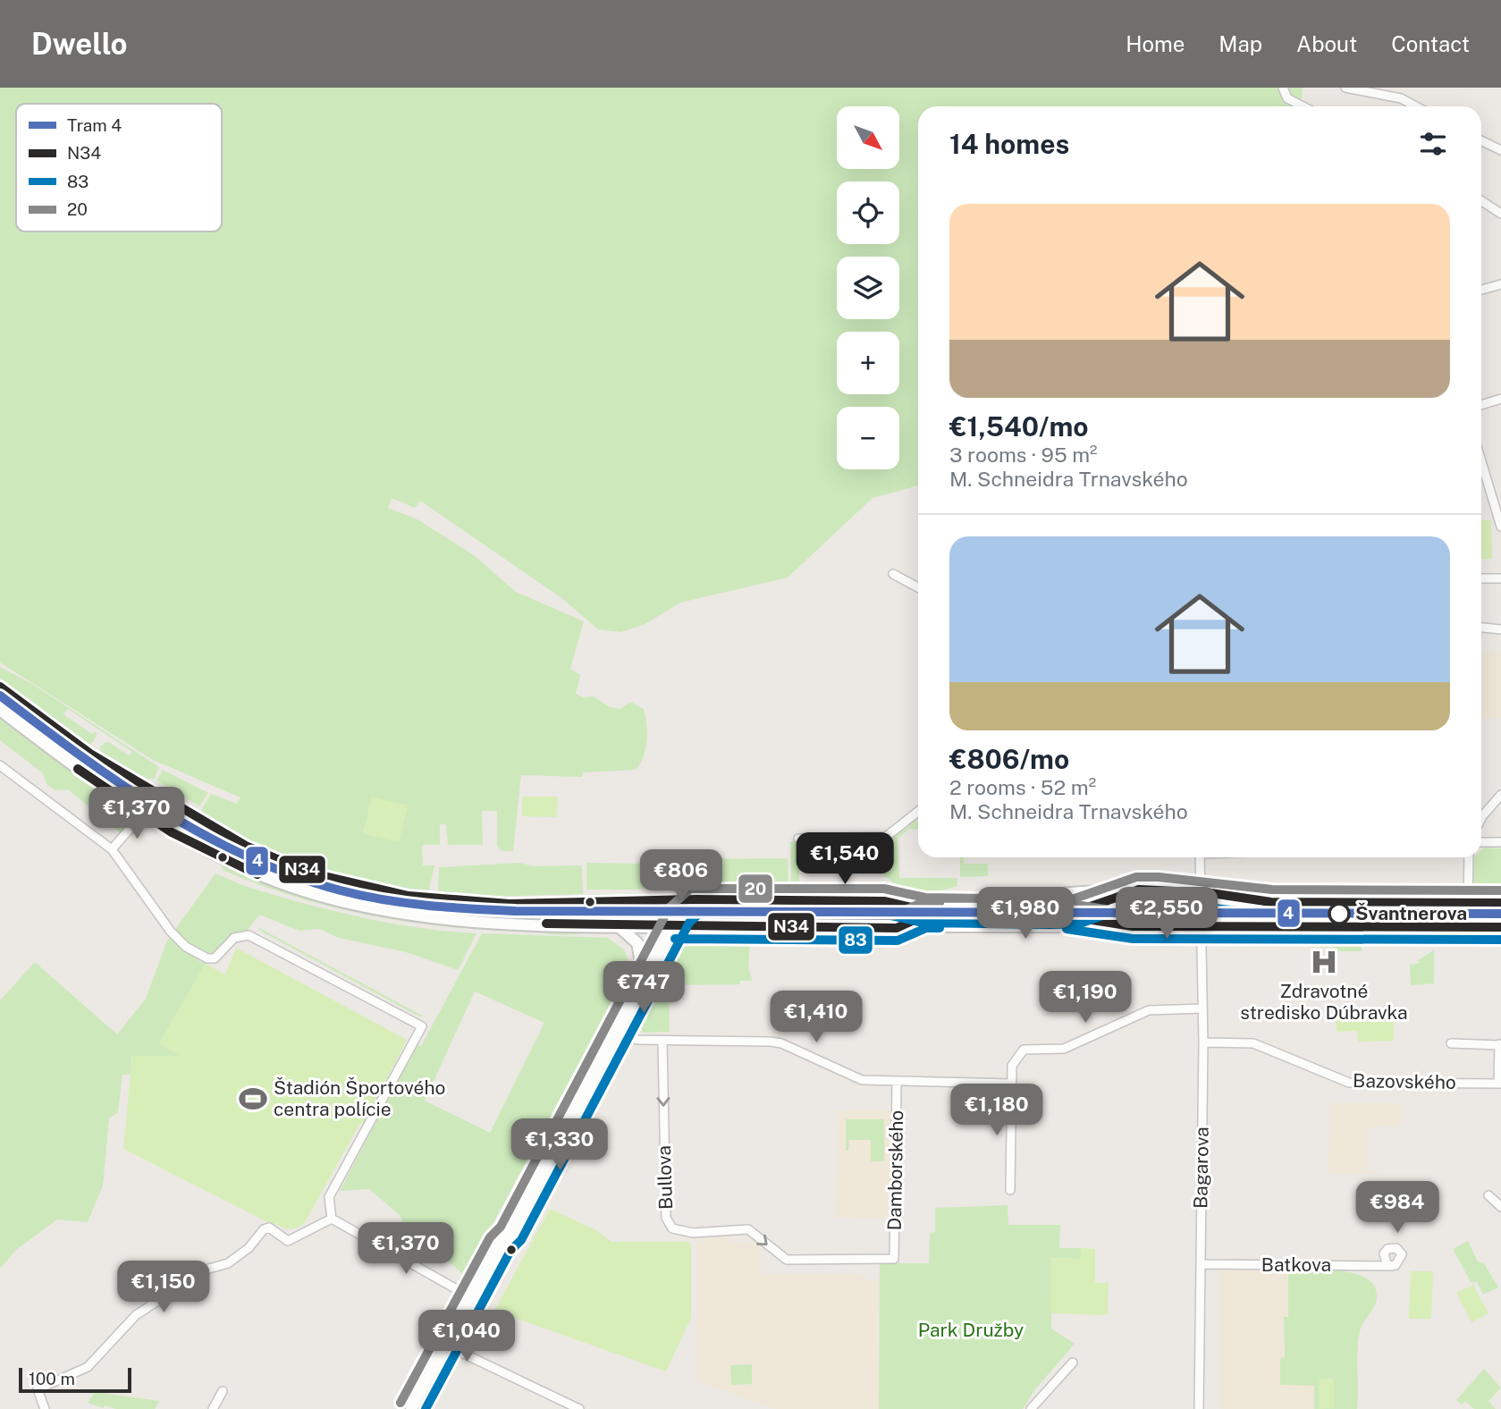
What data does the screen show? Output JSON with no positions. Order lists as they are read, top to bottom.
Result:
{
  "streets": {
    "street": [
      "Bazovského",
      "Bagarova",
      "Damborského",
      "Bullova",
      "Batkova"
    ]
  },
  "crossings": [
    ["Bazovského", "Bagarova"],
    ["Bagarova", "Batkova"],
    ["Damborského", "Bullova"]
  ],
  "parks": ["Park Družby"],
  "places": {
    "other": ["Švantnerova"],
    "hospital": ["Zdravotné stredisko Dúbravka"],
    "sports": ["Štadión Športového centra polície"]
  },
  "lines": [
    "transit line N34",
    "tram line 4",
    "transit line 20",
    "transit line 83"
  ],
  "legend": [
    "Tram 4",
    "N34",
    "83",
    "20"
  ],
  "scale_bar": "100 m",
  "north": "bottom right",
  "page": {
    "header": "Dwello",
    "nav": [
      "Home",
      "Map",
      "About",
      "Contact"
    ],
    "map_buttons": ["+", "−"],
    "heading": "14 homes",
    "list": [
      {
        "name": "€1,540/mo",
        "note": "3 rooms · 95 m² · M. Schneidra Trnavského"
      },
      {
        "name": "€806/mo",
        "note": "2 rooms · 52 m² · M. Schneidra Trnavského"
      }
    ],
    "price": [
      "€1,370",
      "€1,540",
      "€806",
      "€1,980",
      "€2,550",
      "€747",
      "€1,190",
      "€1,410",
      "€1,180",
      "€1,330",
      "€984",
      "€1,370",
      "€1,150",
      "€1,040"
    ],
    "scale": "100 m"
  }
}
